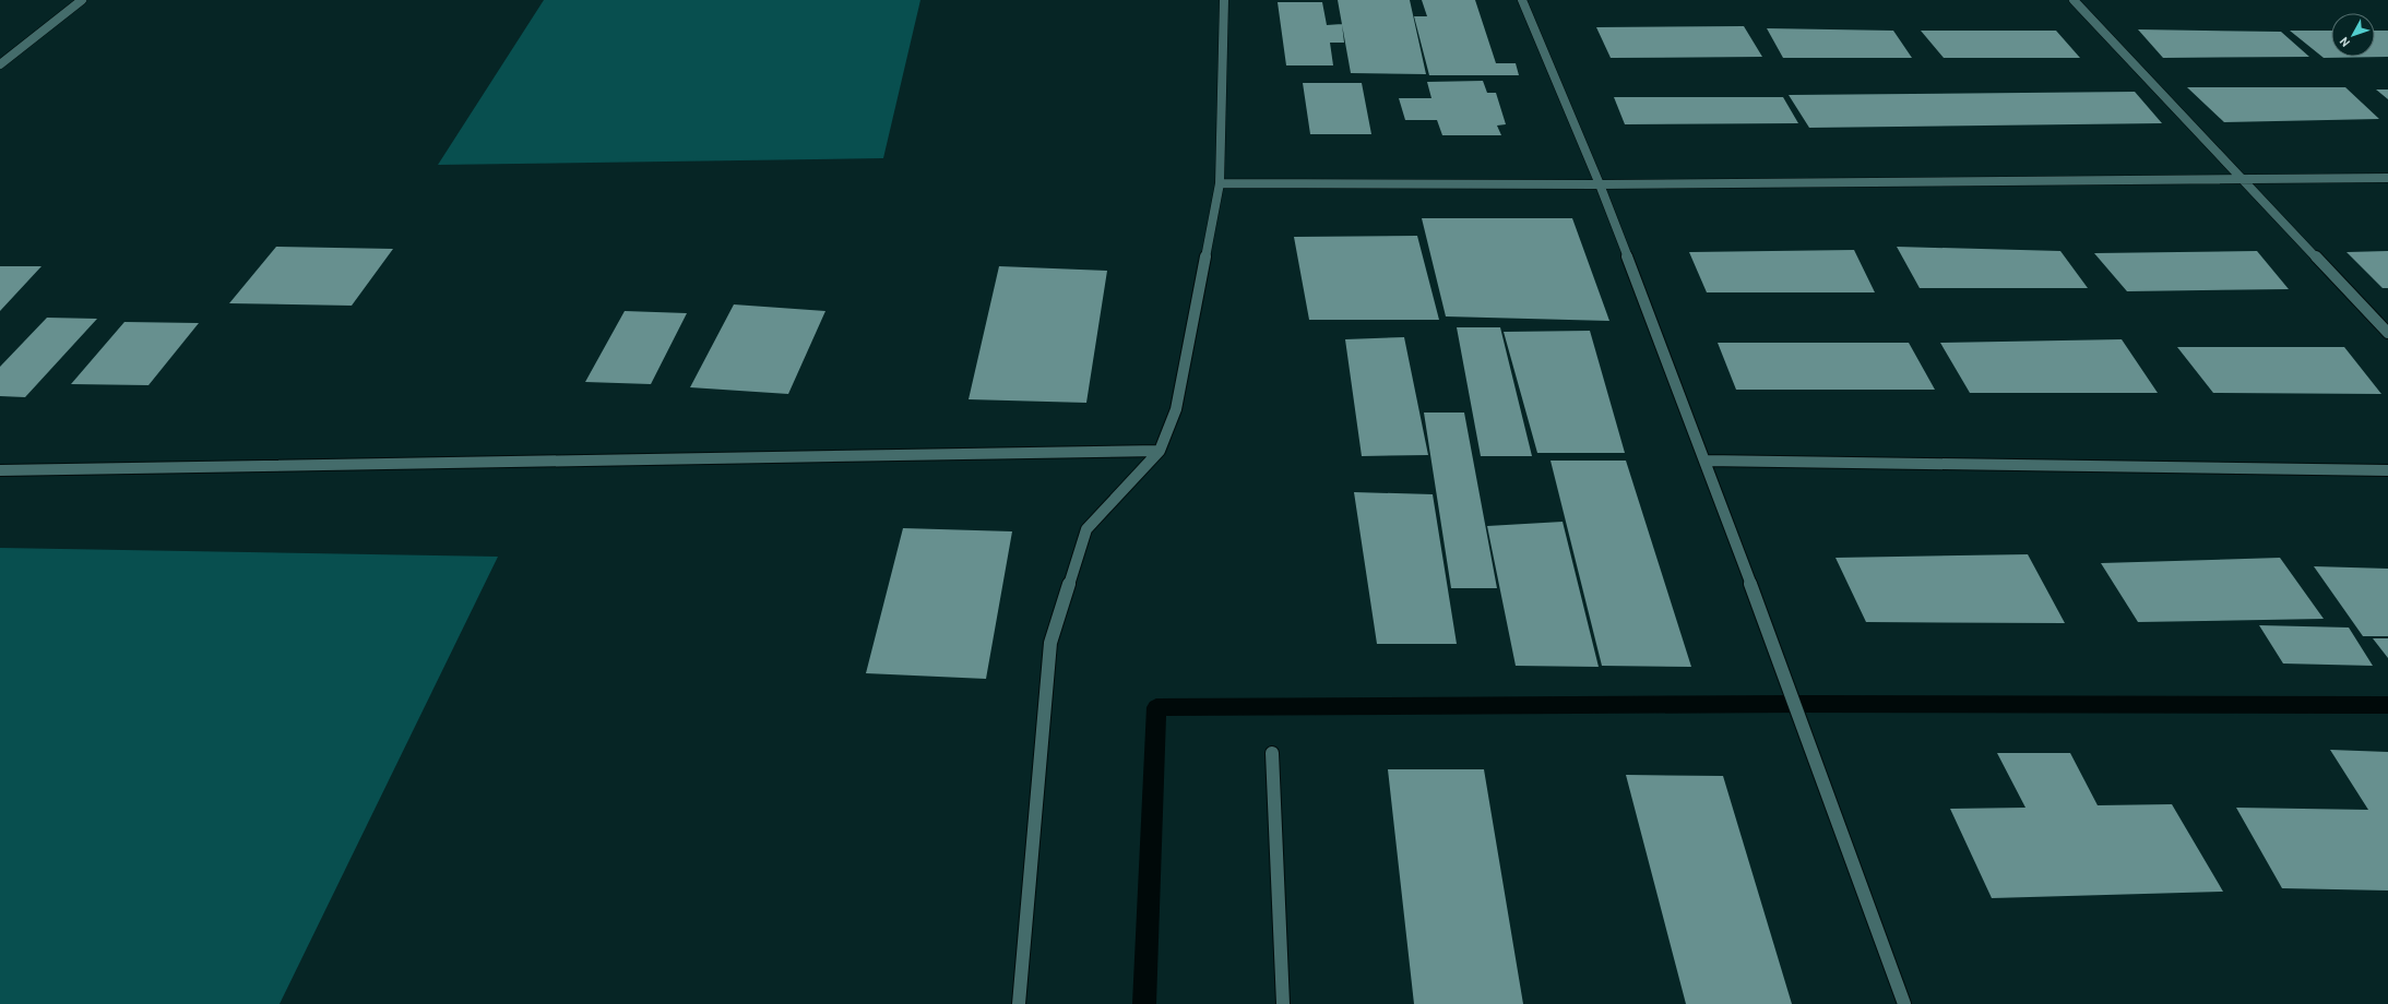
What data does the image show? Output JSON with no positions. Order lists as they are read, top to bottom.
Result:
{
  "north": "bottom left"
}
